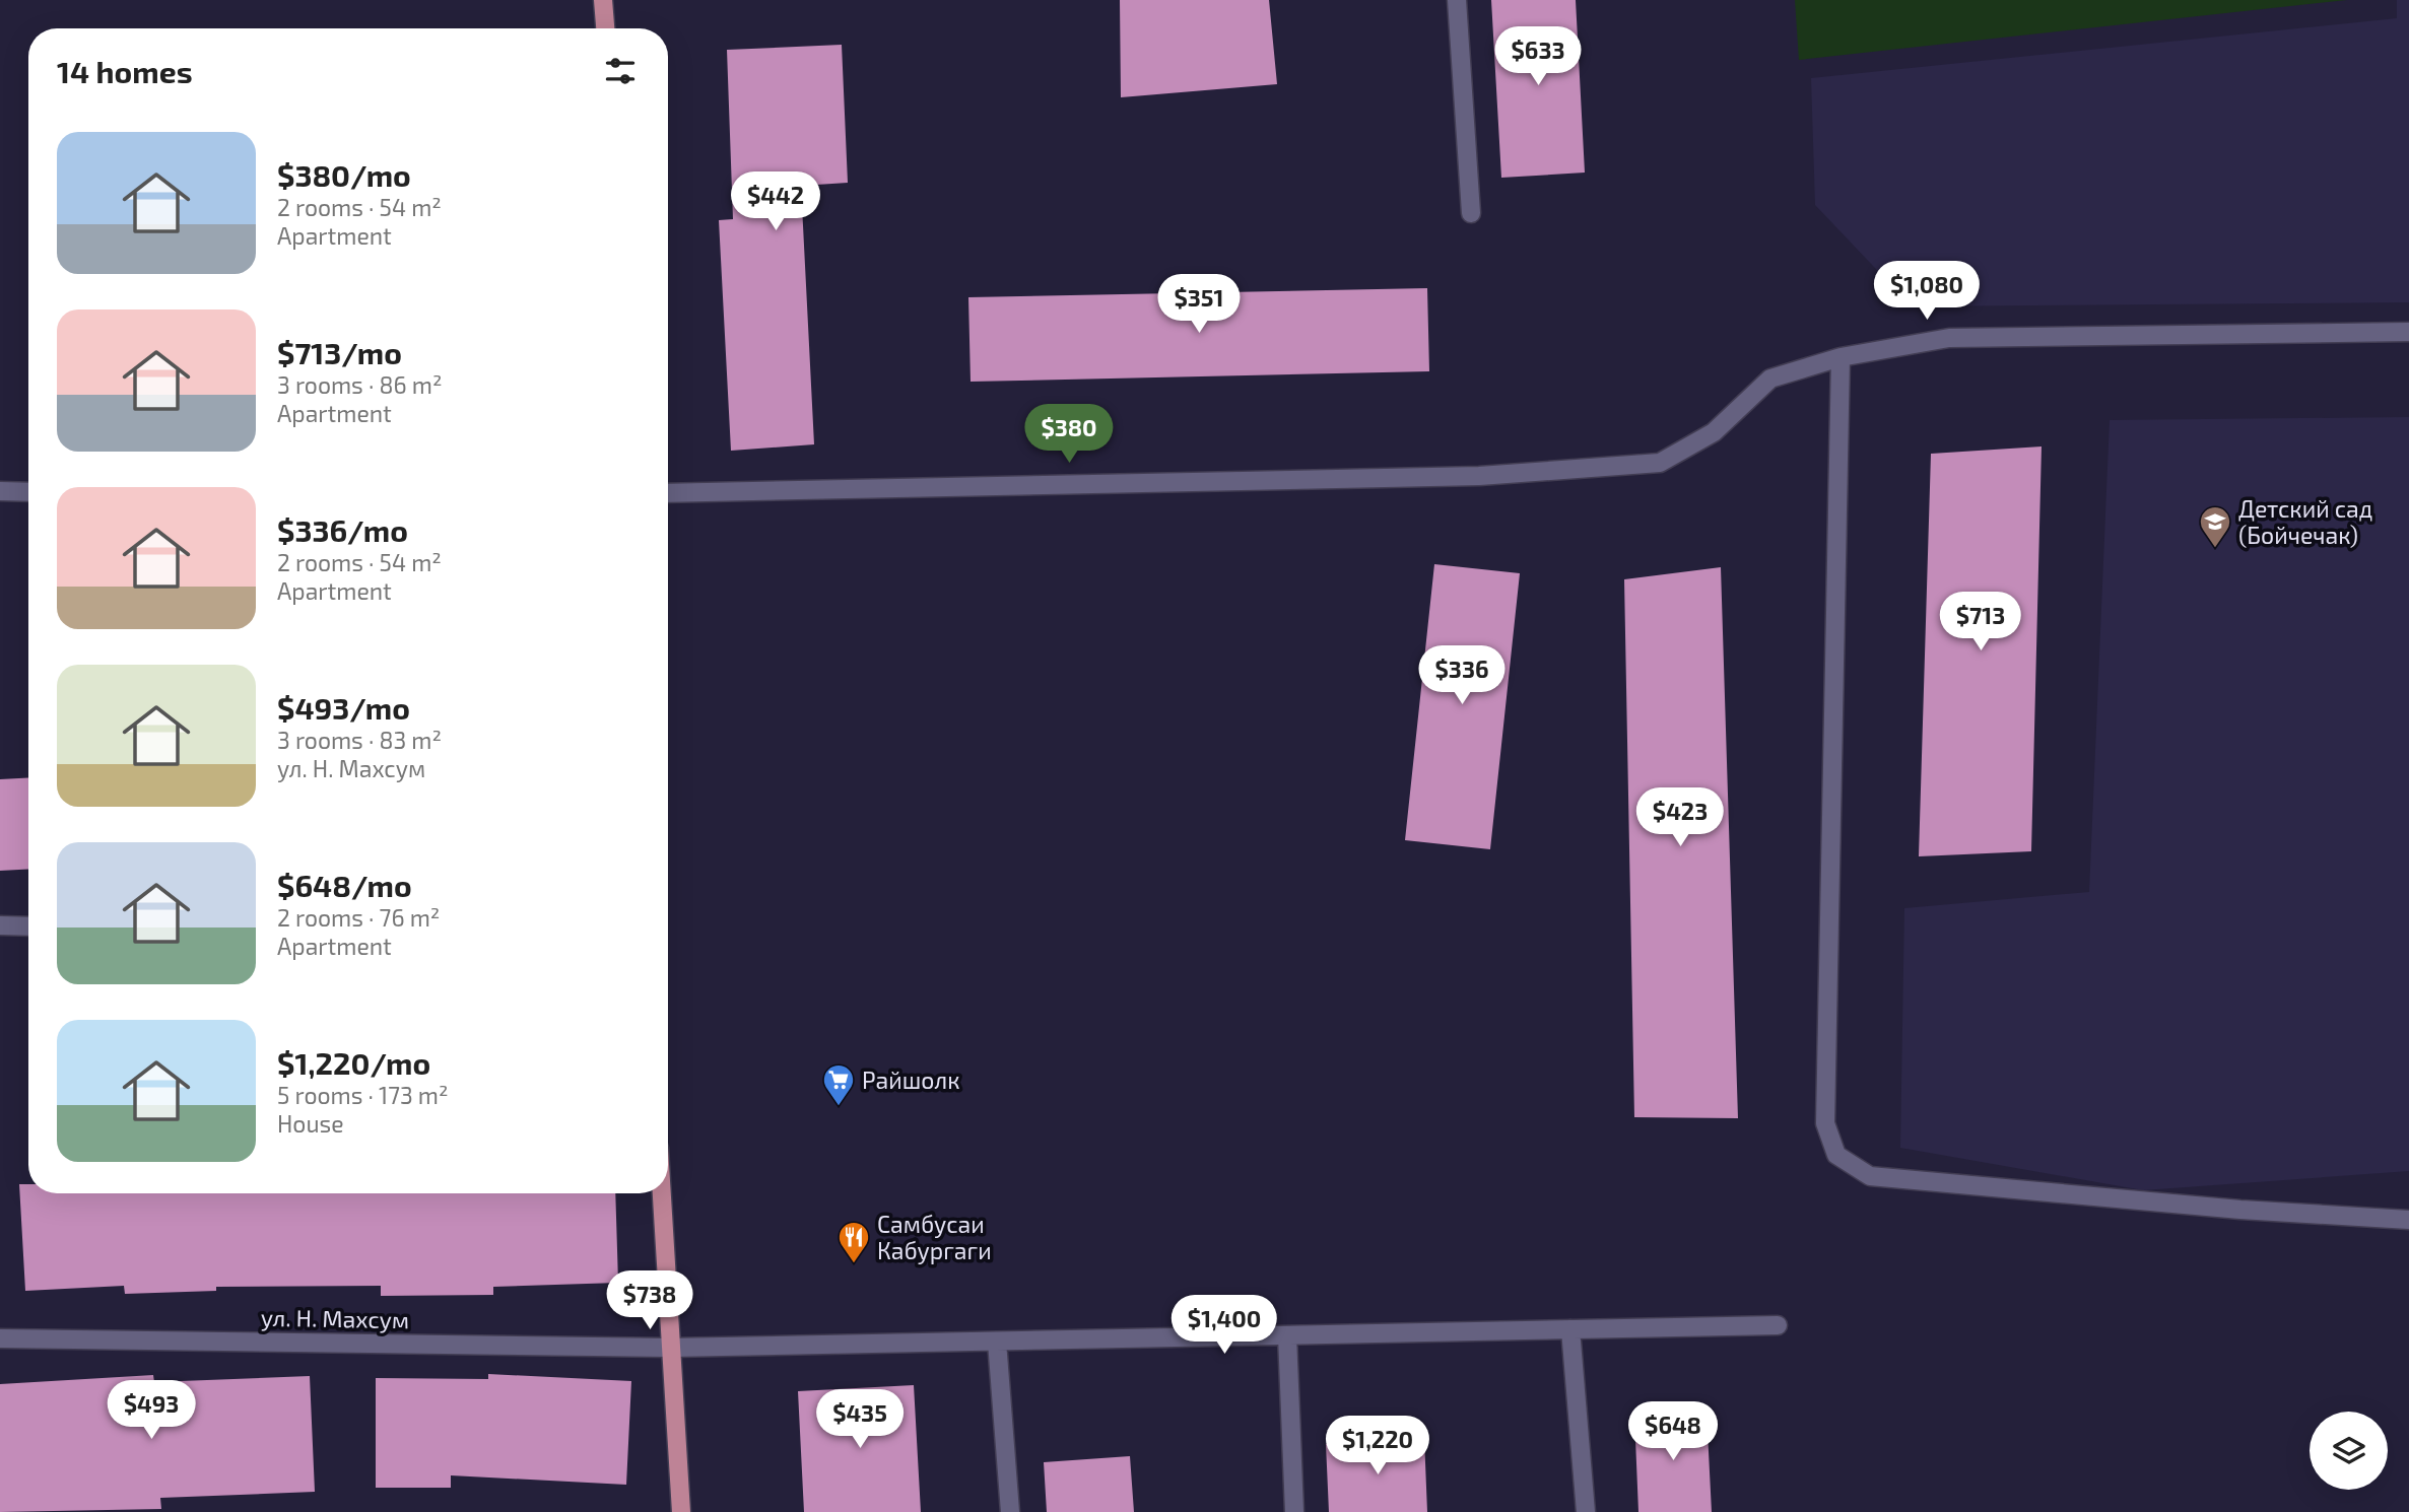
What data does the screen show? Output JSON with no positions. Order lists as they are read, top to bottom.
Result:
{
  "streets": {
    "street": ["ул. Н. Махсум"]
  },
  "places": {
    "school or university": ["Детский сад (Бойчечак)"],
    "supermarket": ["Райшолк"],
    "restaurant": ["Самбусаи Кабургаги"]
  },
  "page": {
    "price": [
      "$633",
      "$442",
      "$1,080",
      "$351",
      "$380",
      "$713",
      "$336",
      "$423",
      "$738",
      "$1,400",
      "$493",
      "$435",
      "$648",
      "$1,220"
    ],
    "heading": "14 homes",
    "list": [
      {
        "name": "$380/mo",
        "note": "2 rooms · 54 m² · Apartment"
      },
      {
        "name": "$713/mo",
        "note": "3 rooms · 86 m² · Apartment"
      },
      {
        "name": "$336/mo",
        "note": "2 rooms · 54 m² · Apartment"
      },
      {
        "name": "$493/mo",
        "note": "3 rooms · 83 m² · ул. Н. Махсум"
      },
      {
        "name": "$648/mo",
        "note": "2 rooms · 76 m² · Apartment"
      },
      {
        "name": "$1,220/mo",
        "note": "5 rooms · 173 m² · House"
      }
    ]
  }
}
